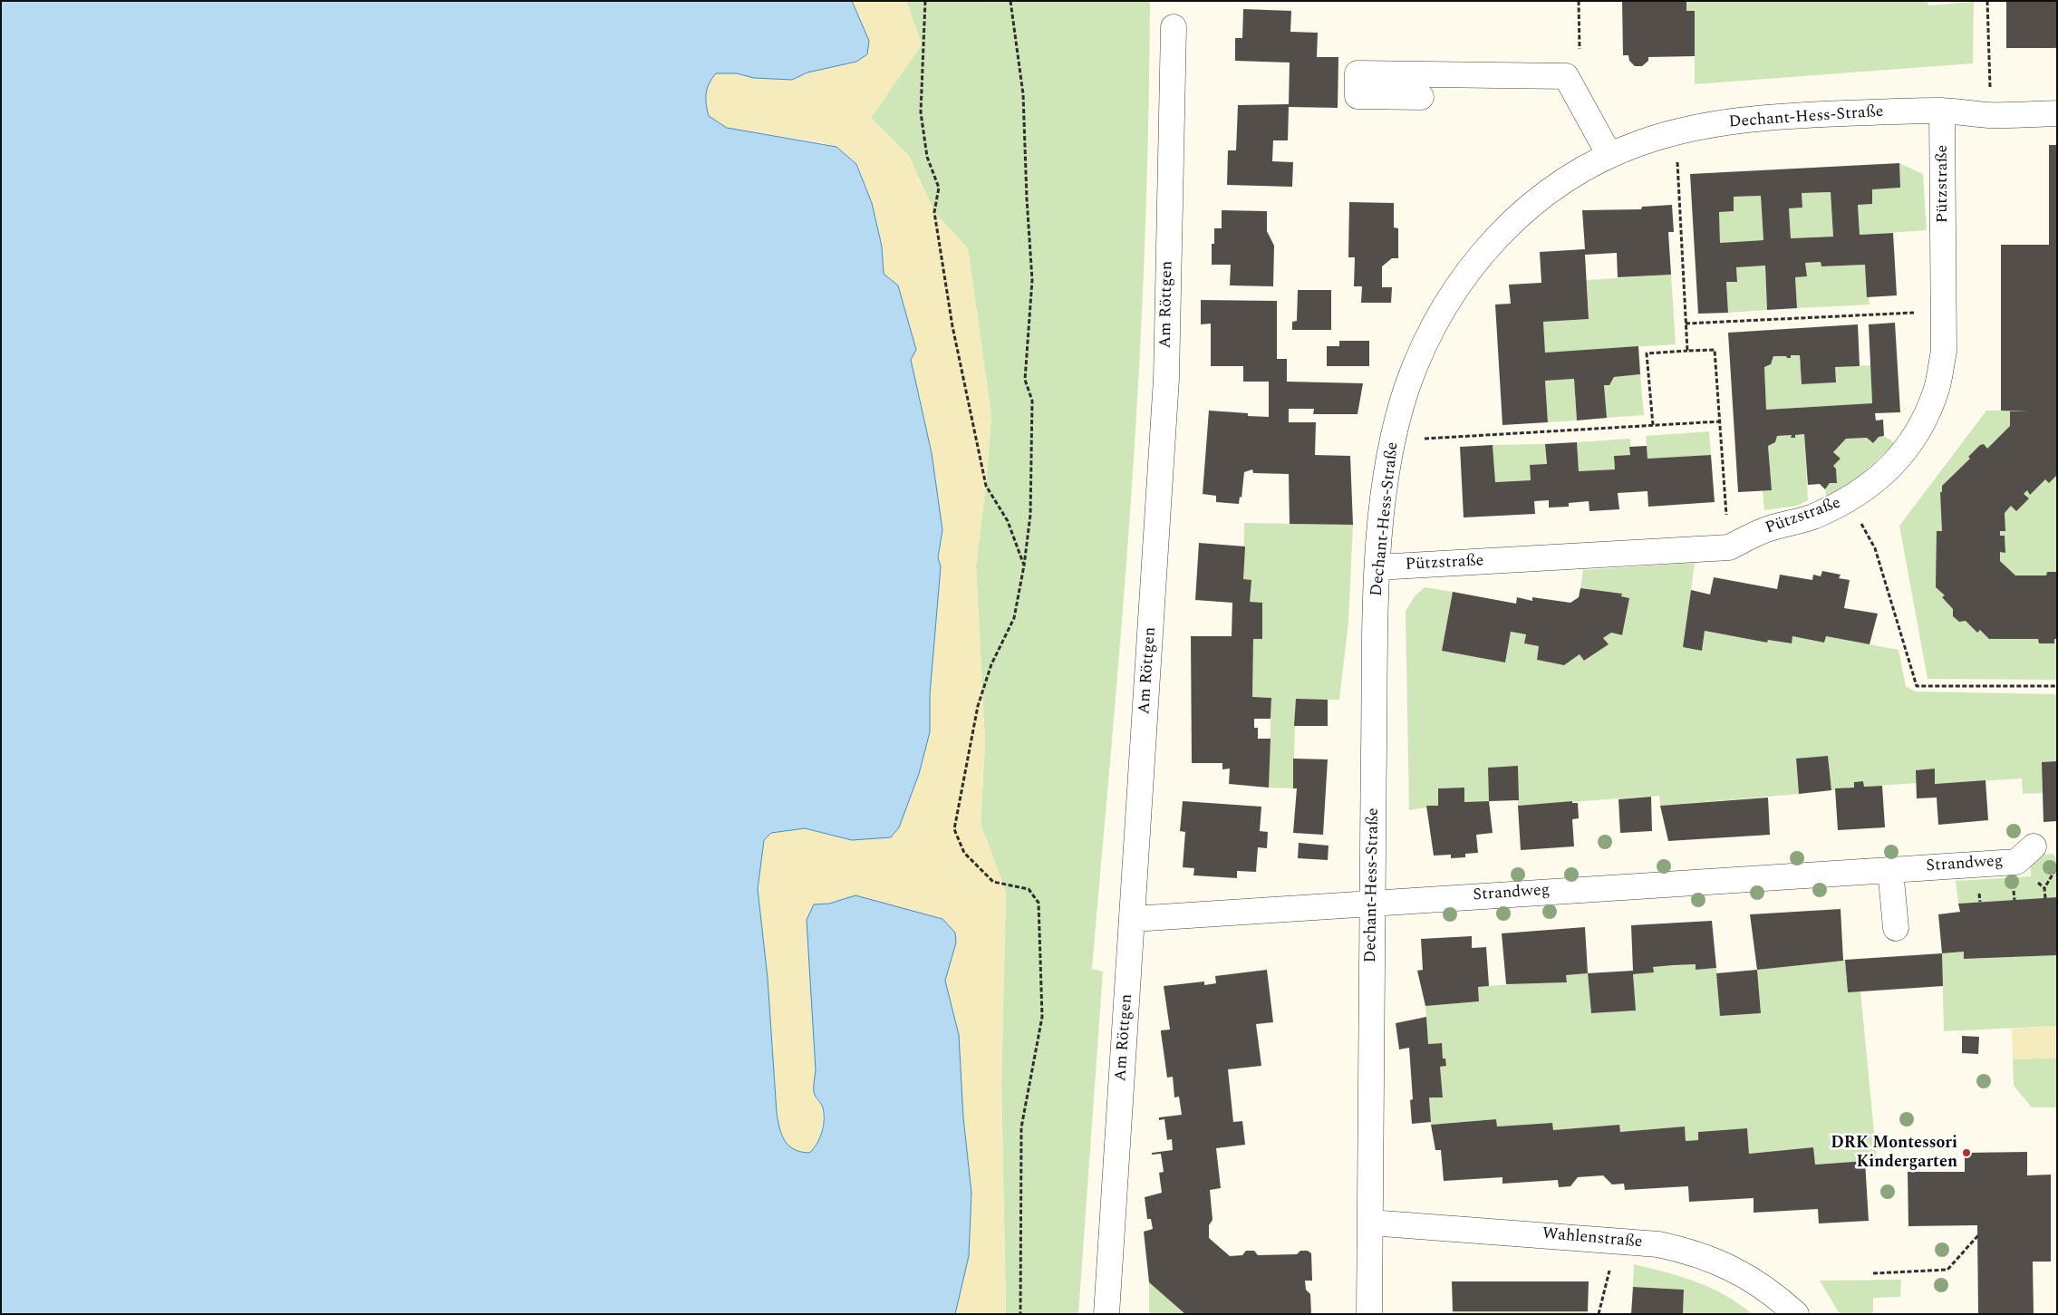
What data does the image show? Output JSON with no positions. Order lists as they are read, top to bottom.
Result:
{
  "streets": {
    "street": [
      "Dechant-Hess-Straße",
      "Pützstraße",
      "Am Röttgen",
      "Strandweg",
      "Wahlenstraße"
    ]
  },
  "crossings": [
    ["Dechant-Hess-Straße", "Pützstraße"],
    ["Dechant-Hess-Straße", "Strandweg"],
    ["Dechant-Hess-Straße", "Wahlenstraße"],
    ["Am Röttgen", "Strandweg"]
  ],
  "places": ["DRK Montessori Kindergarten"]
}
